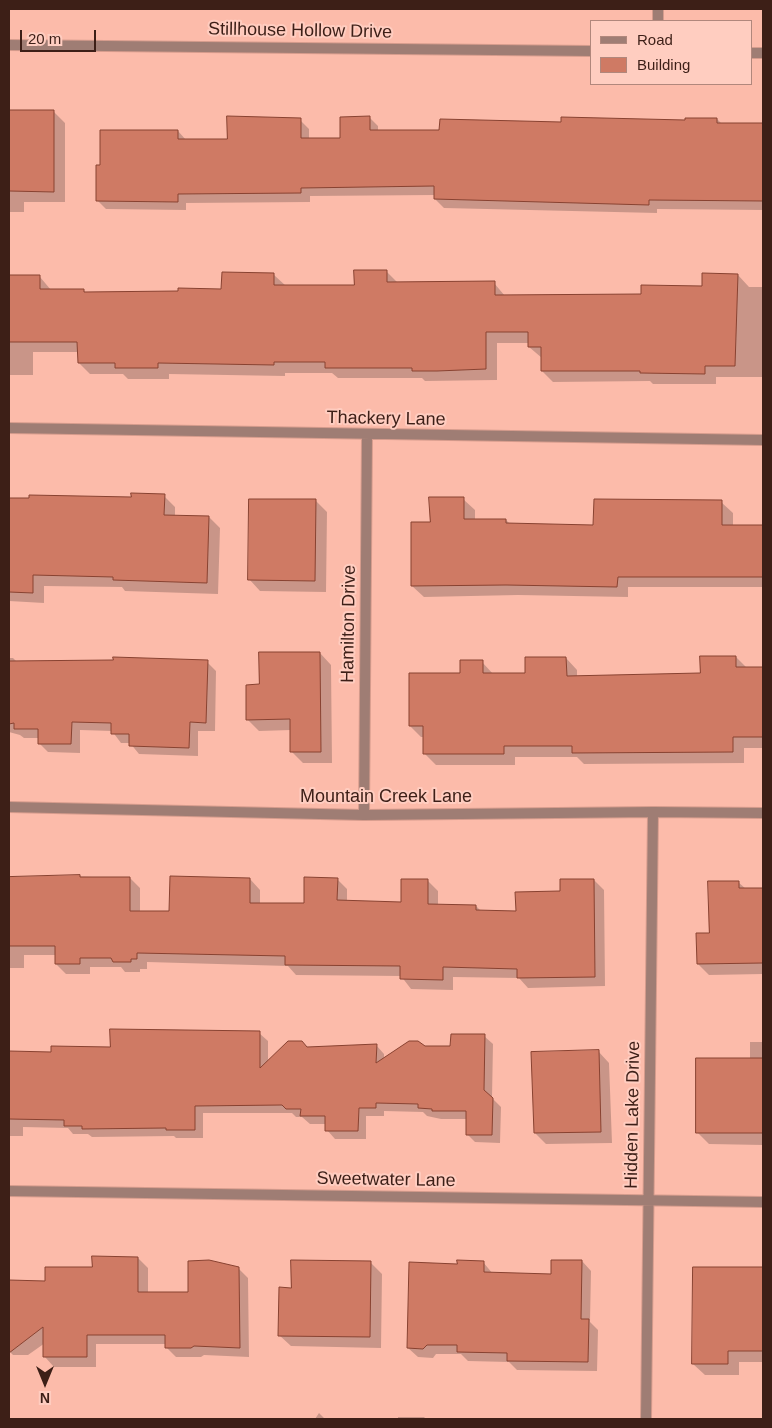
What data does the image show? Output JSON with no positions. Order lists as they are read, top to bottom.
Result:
{
  "streets": {
    "street": [
      "Stillhouse Hollow Drive",
      "Thackery Lane",
      "Hamilton Drive",
      "Mountain Creek Lane",
      "Hidden Lake Drive",
      "Sweetwater Lane"
    ]
  },
  "crossings": [
    ["Thackery Lane", "Hamilton Drive"],
    ["Hamilton Drive", "Mountain Creek Lane"],
    ["Mountain Creek Lane", "Hidden Lake Drive"],
    ["Hidden Lake Drive", "Sweetwater Lane"]
  ],
  "legend": ["Road", "Building"],
  "scale_bar": "20 m",
  "north": "bottom"
}
